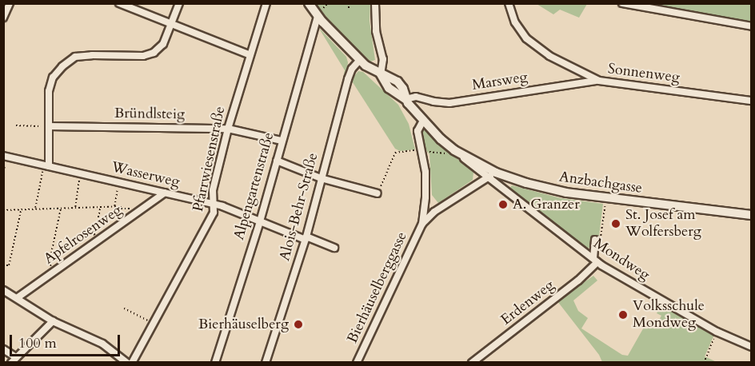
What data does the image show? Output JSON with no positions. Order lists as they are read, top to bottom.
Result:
{
  "streets": {
    "street": [
      "Sonnenweg",
      "Marsweg",
      "Bründlsteig",
      "Pfarrwiesenstraße",
      "Wasserweg",
      "Anzbachgasse",
      "Alpengartenstraße",
      "Alois-Behr-Straße",
      "Apfelrosenweg",
      "Mondweg",
      "Bierhäuselberggasse",
      "Erdenweg"
    ]
  },
  "crossings": [
    ["Sonnenweg", "Marsweg"],
    ["Marsweg", "Anzbachgasse"],
    ["Bründlsteig", "Pfarrwiesenstraße"],
    ["Bründlsteig", "Alpengartenstraße"],
    ["Pfarrwiesenstraße", "Wasserweg"],
    ["Wasserweg", "Alpengartenstraße"],
    ["Wasserweg", "Alois-Behr-Straße"],
    ["Wasserweg", "Apfelrosenweg"],
    ["Anzbachgasse", "Alpengartenstraße"],
    ["Anzbachgasse", "Alois-Behr-Straße"],
    ["Anzbachgasse", "Mondweg"],
    ["Anzbachgasse", "Bierhäuselberggasse"],
    ["Mondweg", "Bierhäuselberggasse"],
    ["Mondweg", "Erdenweg"]
  ],
  "places": [
    "A. Granzer",
    "St. Josef am Wolfersberg",
    "Volksschule Mondweg",
    "Bierhäuselberg"
  ],
  "scale_bar": "100 m"
}
